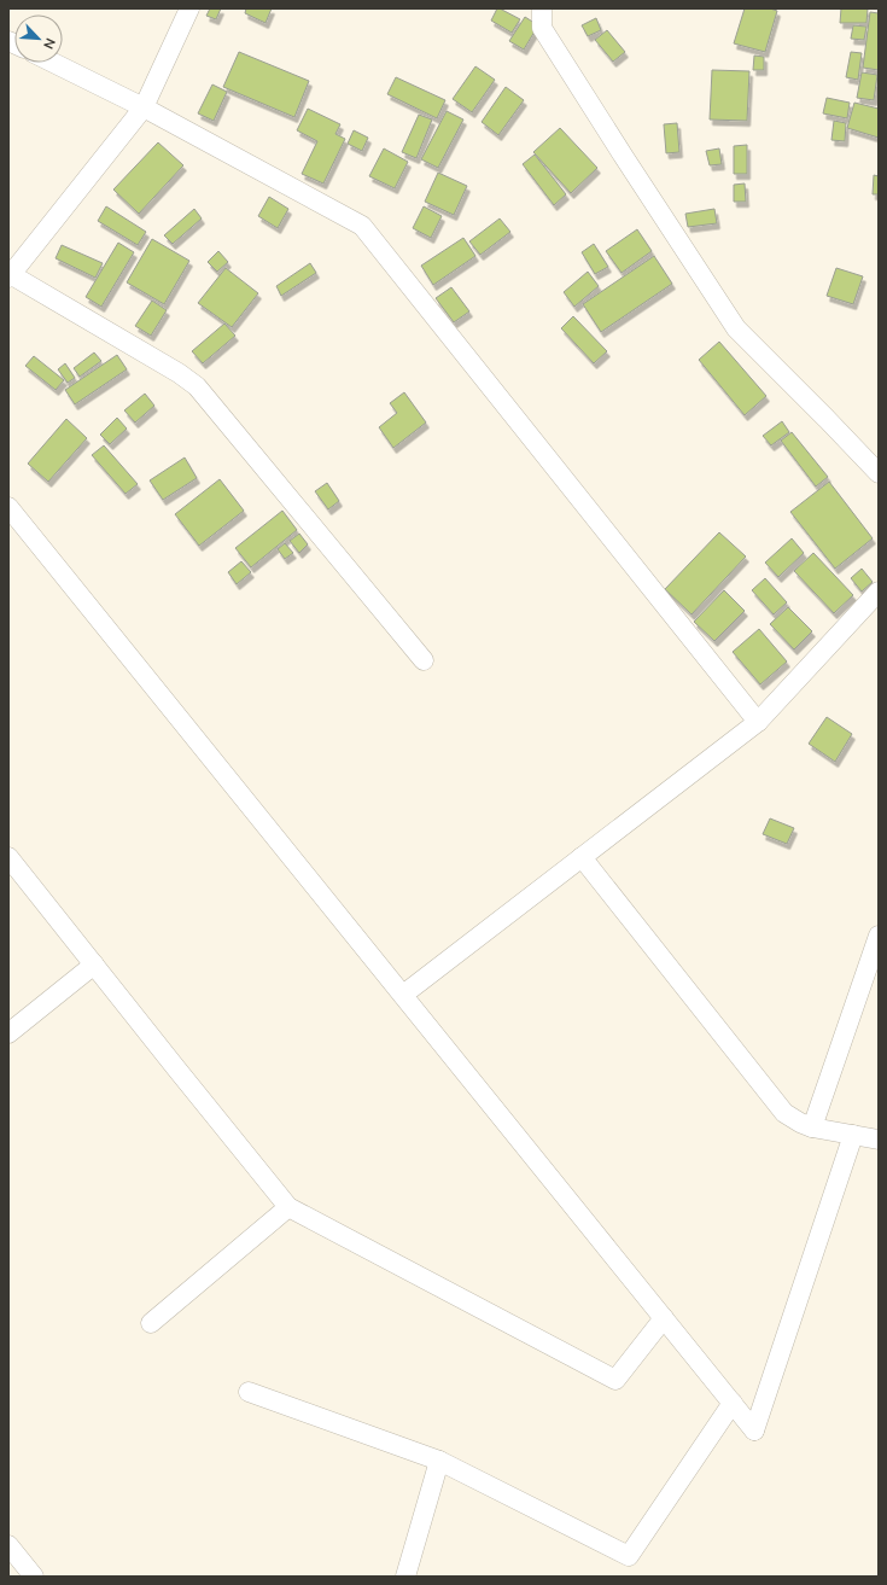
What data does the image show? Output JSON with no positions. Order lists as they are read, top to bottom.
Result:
{
  "north": "bottom right"
}
